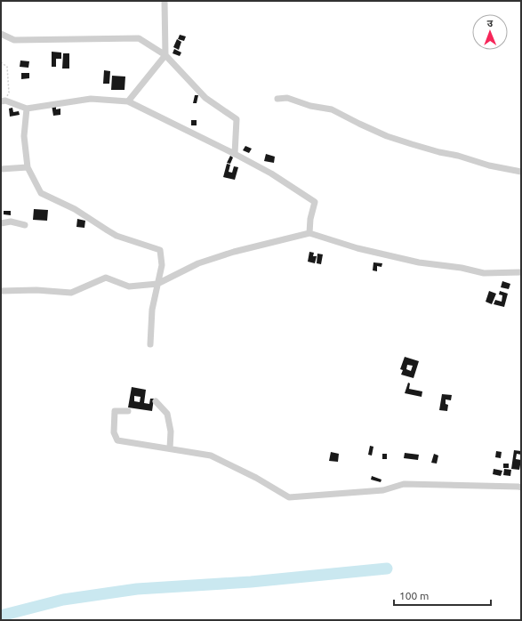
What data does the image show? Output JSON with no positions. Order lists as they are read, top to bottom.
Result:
{
  "scale_bar": "100 m",
  "north": "top"
}
